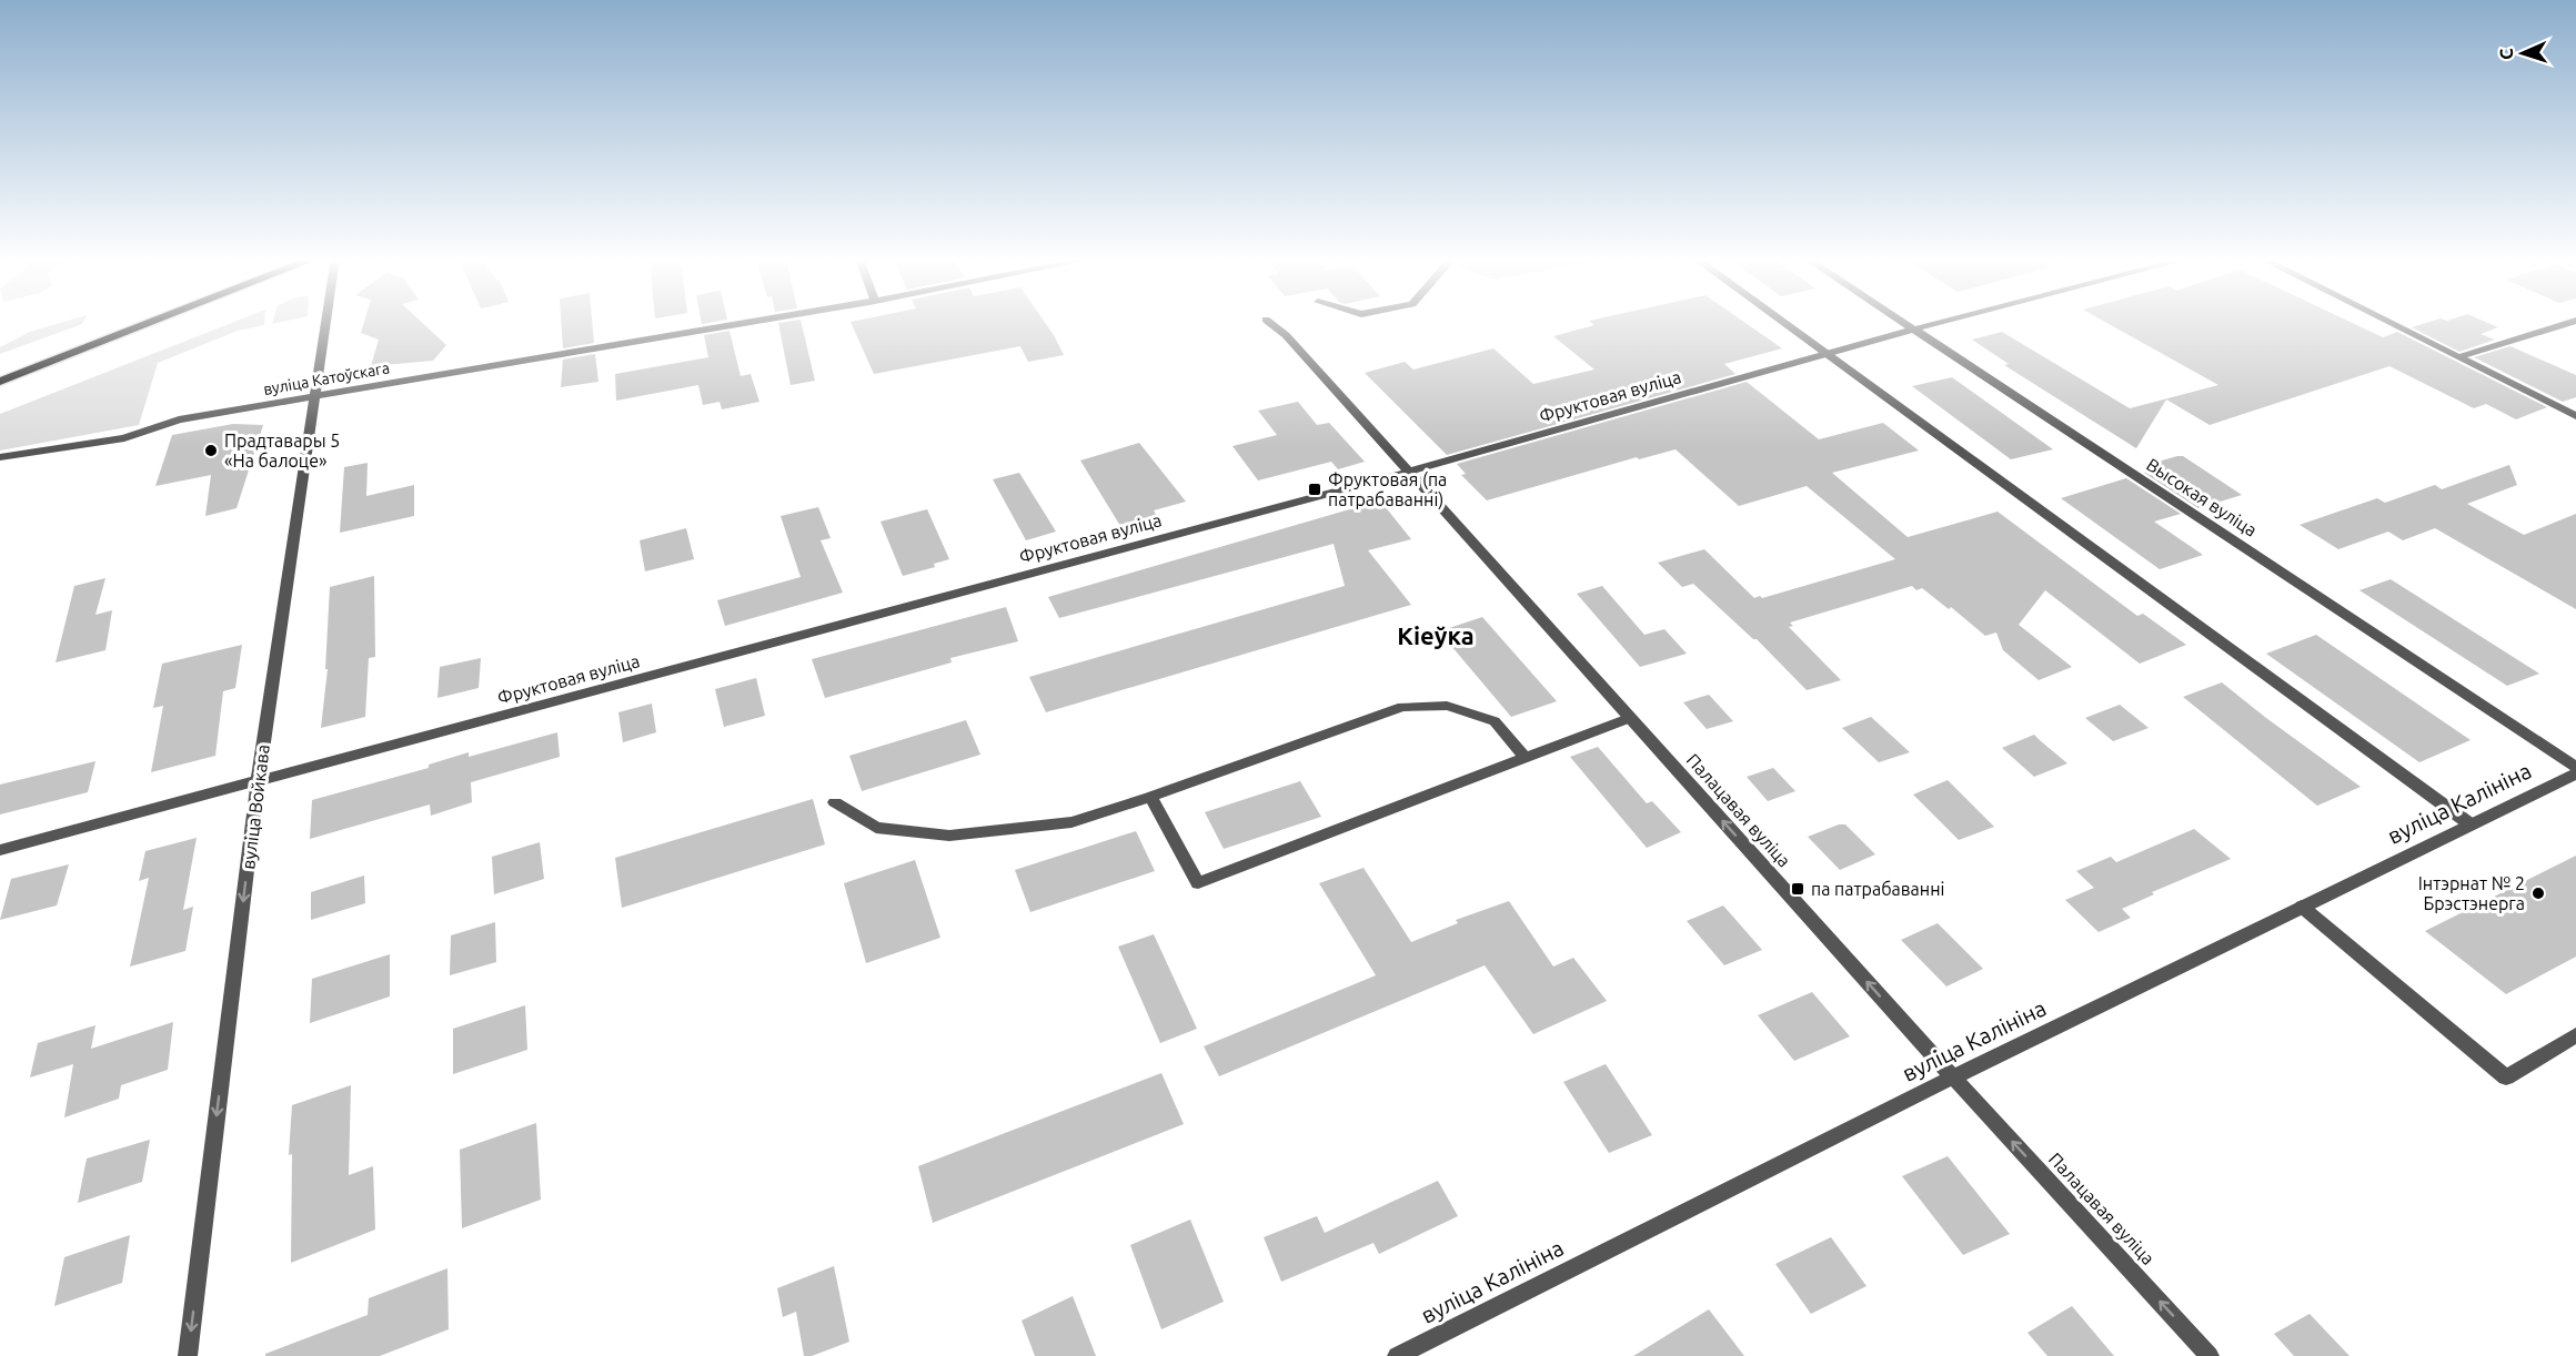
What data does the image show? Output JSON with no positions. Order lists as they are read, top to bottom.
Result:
{
  "streets": {
    "street": [
      "вуліца Катоўскага",
      "Фруктовая вуліца",
      "Высокая вуліца",
      "вуліца Калініна",
      "вуліца Войкава",
      "Палацавая вуліца"
    ]
  },
  "crossings": [
    ["вуліца Катоўскага", "вуліца Войкава"],
    ["Фруктовая вуліца", "Высокая вуліца"],
    ["Фруктовая вуліца", "вуліца Войкава"],
    ["Фруктовая вуліца", "Палацавая вуліца"],
    ["вуліца Калініна", "Палацавая вуліца"]
  ],
  "one_way": ["вуліца Войкава", "Палацавая вуліца"],
  "districts": ["Кіеўка"],
  "places": {
    "other": ["Прадтавары 5 «На балоце»", "Інтэрнат № 2 Брэстэнерга"],
    "transit": ["Фруктовая (па патрабаванні)", "па патрабаванні"]
  },
  "north": "left"
}
